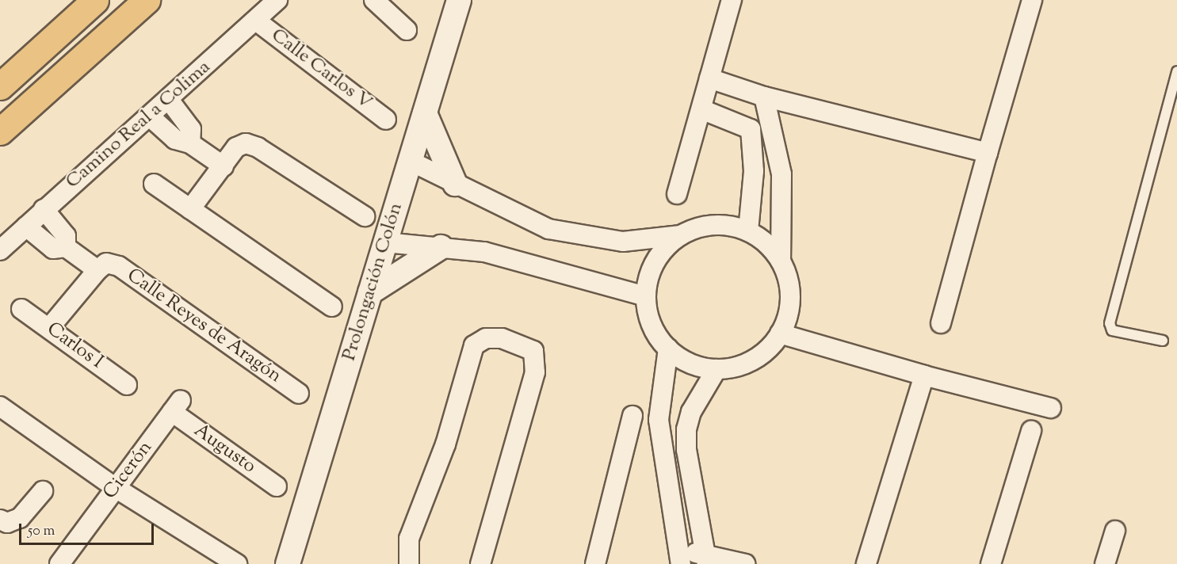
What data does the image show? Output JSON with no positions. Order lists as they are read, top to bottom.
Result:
{
  "streets": {
    "street": [
      "Calle Carlos V",
      "Camino Real a Colima",
      "Prolongación Colón",
      "Calle Reyes de Aragón",
      "Carlos I",
      "Augusto",
      "Cicerón"
    ]
  },
  "crossings": [
    ["Calle Carlos V", "Camino Real a Colima"],
    ["Camino Real a Colima", "Calle Reyes de Aragón"],
    ["Augusto", "Cicerón"]
  ],
  "scale_bar": "50 m"
}
